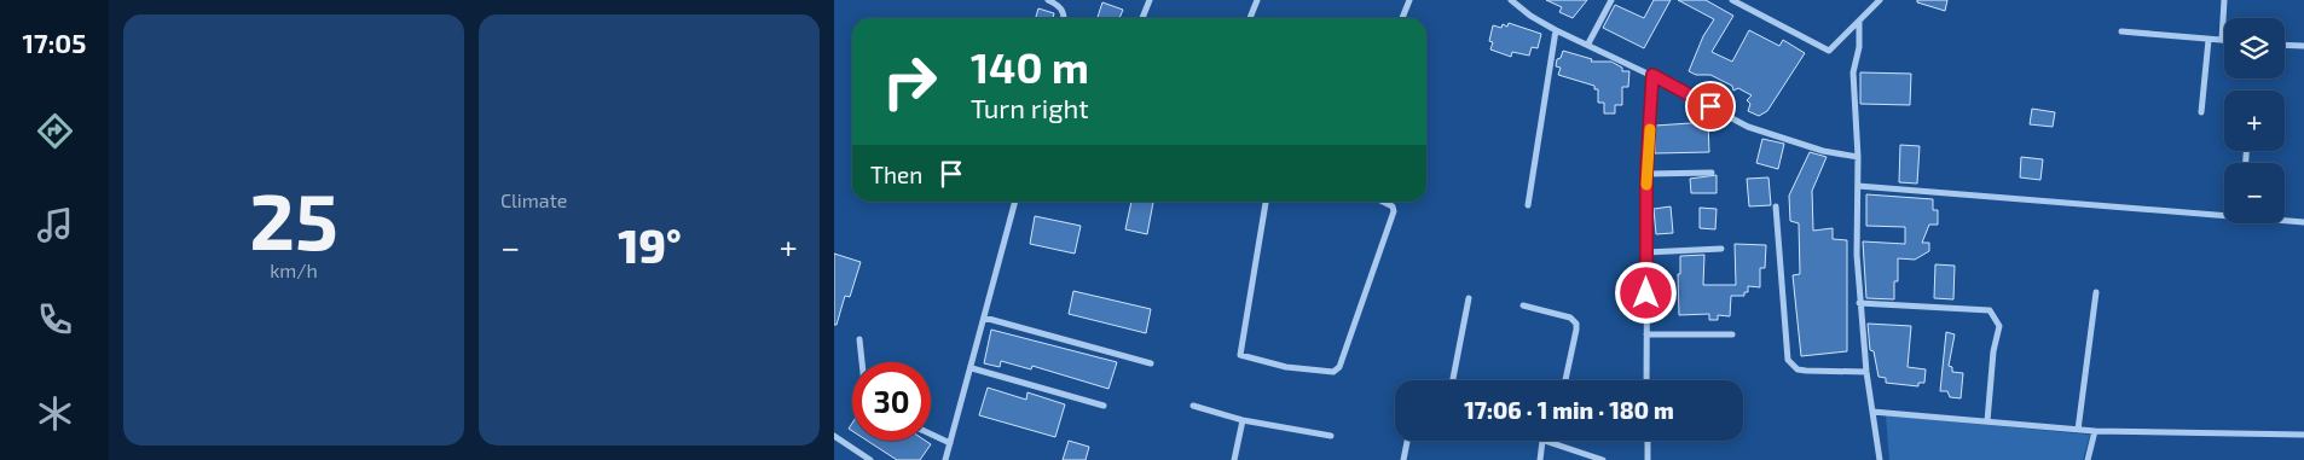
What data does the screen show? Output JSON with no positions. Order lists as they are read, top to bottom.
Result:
{
  "page": {
    "tabs": "17:05",
    "tile": [
      ["25", "km/h"],
      "Climate"
    ],
    "map_buttons": ["+", "−"],
    "turn": ["140 m", "Turn right"],
    "then": "Then",
    "heat": ["−", "19°", "+"],
    "limit": "30",
    "trip": "17:06 · 1 min · 180 m"
  }
}
